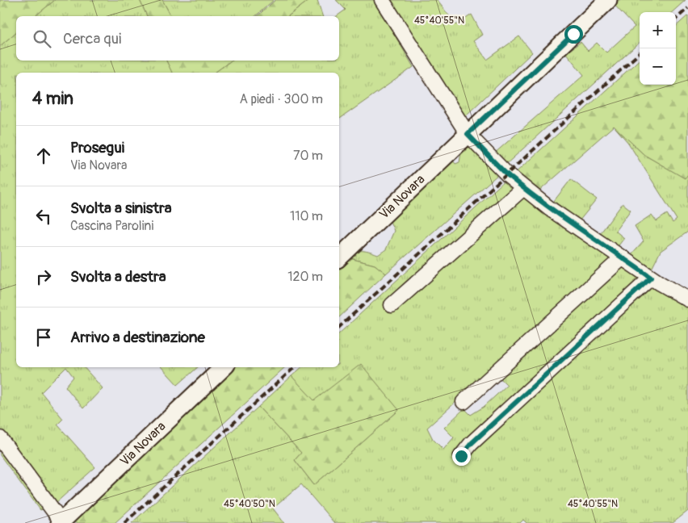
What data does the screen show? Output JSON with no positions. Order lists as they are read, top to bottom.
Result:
{
  "streets": {
    "main road": ["Via Novara"]
  },
  "page": {
    "map_buttons": ["+", "−"],
    "search": "Cerca qui",
    "heading": ["4 min", "A piedi · 300 m"],
    "list": [
      ["Prosegui", "Via Novara", "70 m"],
      ["Svolta a sinistra", "Cascina Parolini", "110 m"],
      ["Svolta a destra", "120 m"],
      "Arrivo a destinazione"
    ]
  },
  "coordinates": ["45°40'55\"N", "45°40'50\"N"]
}
